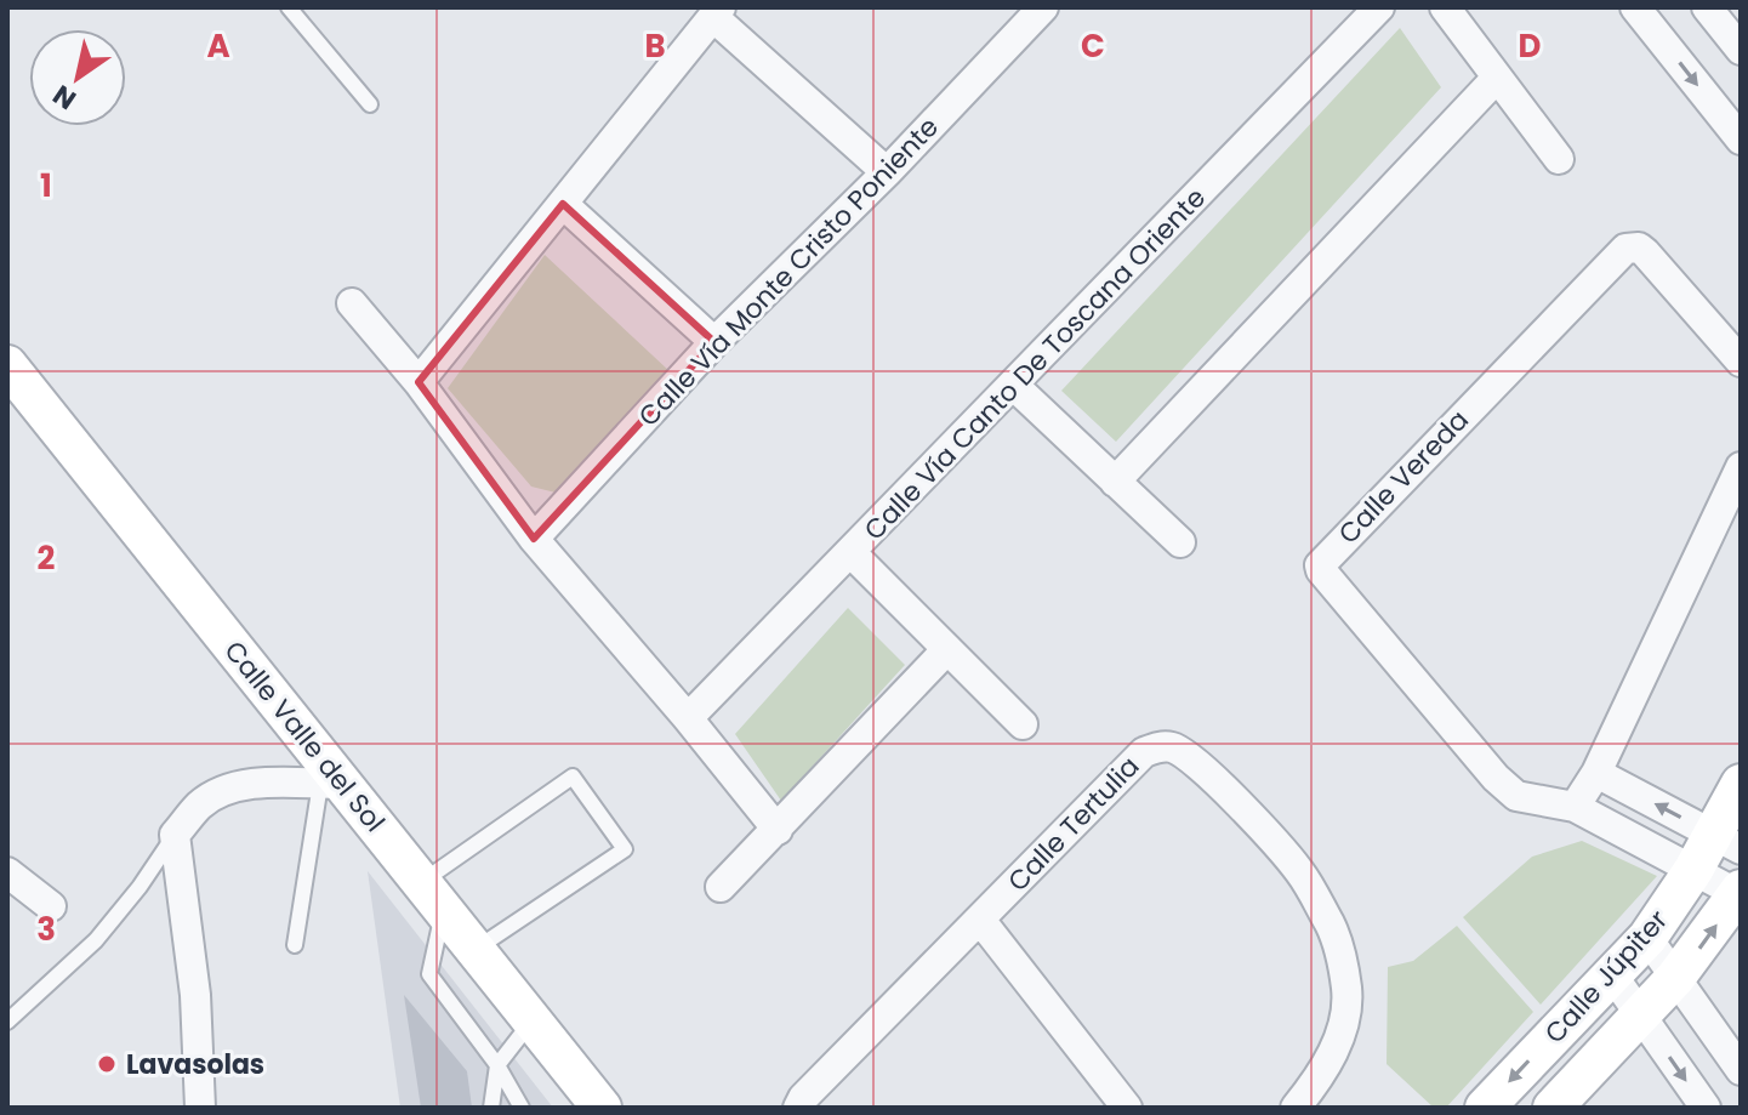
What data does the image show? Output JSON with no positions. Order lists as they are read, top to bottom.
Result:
{
  "streets": {
    "street": [
      "Calle Vía Monte Cristo Poniente",
      "Calle Vía Canto De Toscana Oriente",
      "Calle Vereda",
      "Calle Valle del Sol",
      "Calle Tertulia",
      "Calle Júpiter"
    ]
  },
  "crossings": [
    ["Calle Vereda", "Calle Júpiter"]
  ],
  "places": ["Lavasolas"],
  "north": "bottom left",
  "grid": {
    "columns": [
      "A",
      "B",
      "C",
      "D"
    ],
    "rows": ["1", "2", "3"]
  }
}
